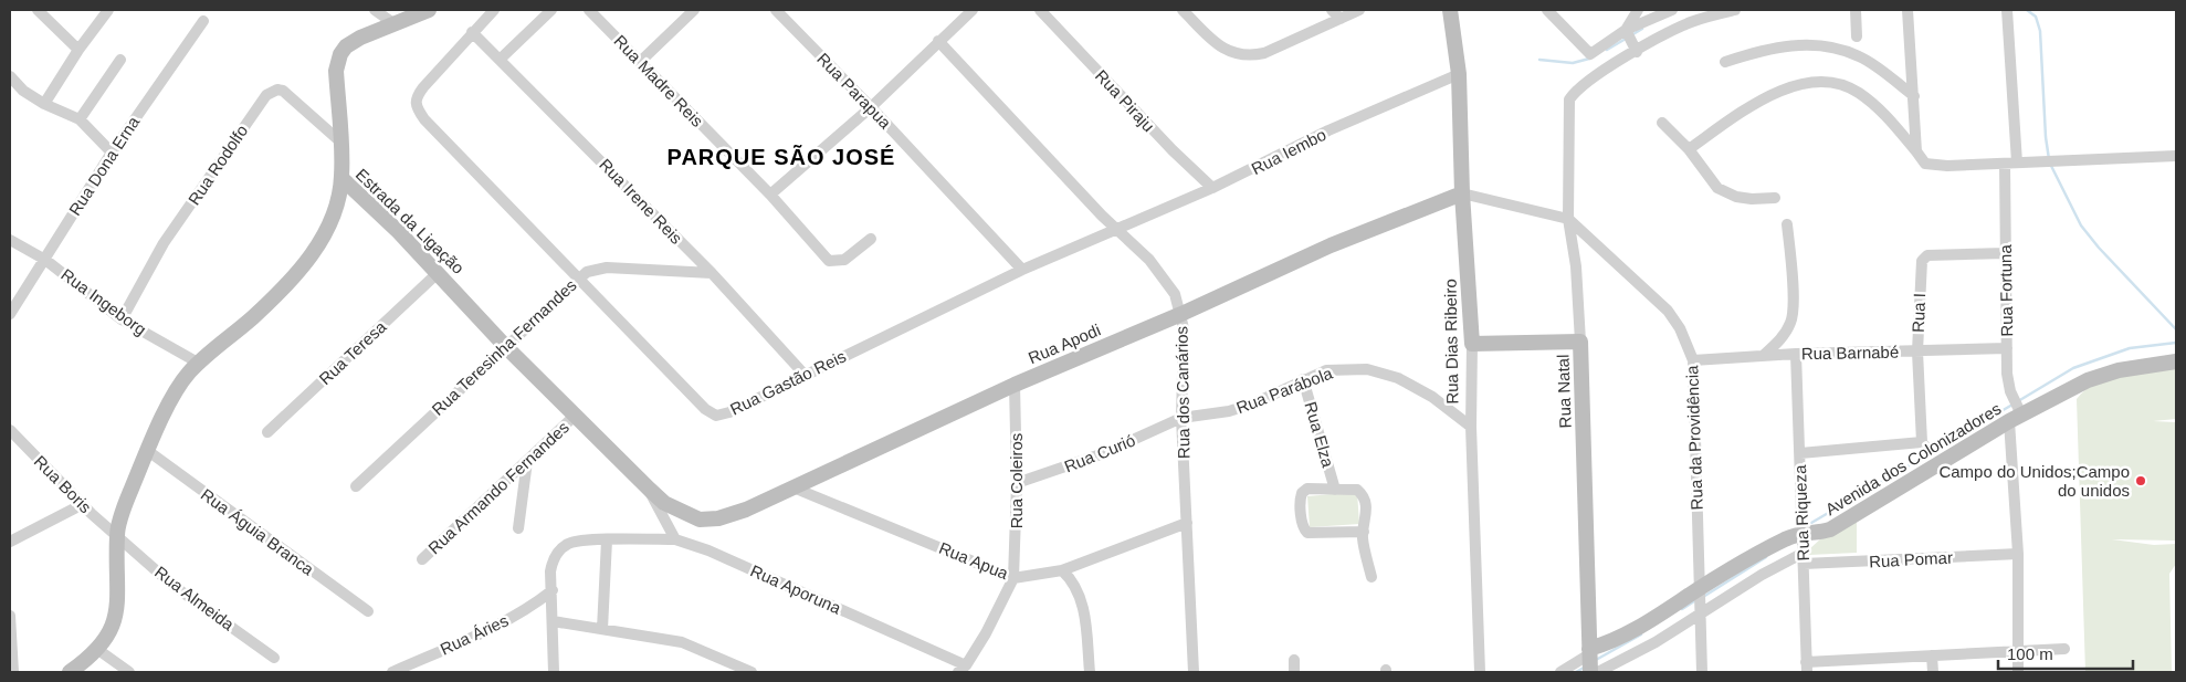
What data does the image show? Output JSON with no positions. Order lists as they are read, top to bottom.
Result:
{
  "streets": {
    "street": [
      "Rua Madre Reis",
      "Rua Parapua",
      "Rua Piraju",
      "Rua Iembo",
      "Rua Rodolfo",
      "Rua Dona Erna",
      "Rua Irene Reis",
      "Estrada da Ligação",
      "Rua Fortuna",
      "Rua Ingeborg",
      "Rua I",
      "Rua Dias Ribeiro",
      "Rua Apodi",
      "Rua Teresinha Fernandes",
      "Rua Teresa",
      "Rua Barnabé",
      "Rua Gastão Reis",
      "Rua Parábola",
      "Rua Natal",
      "Rua dos Canários",
      "Rua Elza",
      "Rua da Providência",
      "Rua Curió",
      "Avenida dos Colonizadores",
      "Rua Coleiros",
      "Rua Boris",
      "Rua Armando Fernandes",
      "Rua Riqueza",
      "Rua Águia Branca",
      "Rua Pomar",
      "Rua Apua",
      "Rua Aporuna",
      "Rua Almeida",
      "Rua Áries"
    ]
  },
  "crossings": [
    ["Rua Parapua", "Rua Gastão Reis"],
    ["Rua Piraju", "Rua Iembo"],
    ["Rua Iembo", "Rua Dias Ribeiro"],
    ["Rua Iembo", "Rua Gastão Reis"],
    ["Rua Iembo", "Rua dos Canários"],
    ["Rua Rodolfo", "Rua Ingeborg"],
    ["Rua Dona Erna", "Rua Ingeborg"],
    ["Rua Irene Reis", "Rua Teresinha Fernandes"],
    ["Rua Irene Reis", "Rua Gastão Reis"],
    ["Estrada da Ligação", "Rua Ingeborg"],
    ["Estrada da Ligação", "Rua Apodi"],
    ["Estrada da Ligação", "Rua Teresinha Fernandes"],
    ["Estrada da Ligação", "Rua Teresa"],
    ["Estrada da Ligação", "Rua Boris"],
    ["Estrada da Ligação", "Rua Armando Fernandes"],
    ["Estrada da Ligação", "Rua Águia Branca"],
    ["Estrada da Ligação", "Rua Almeida"],
    ["Rua Fortuna", "Rua I"],
    ["Rua Fortuna", "Rua Barnabé"],
    ["Rua Fortuna", "Avenida dos Colonizadores"],
    ["Rua Fortuna", "Rua Pomar"],
    ["Rua I", "Rua Barnabé"],
    ["Rua I", "Rua Riqueza"],
    ["Rua Dias Ribeiro", "Rua Apodi"],
    ["Rua Dias Ribeiro", "Rua Parábola"],
    ["Rua Apodi", "Rua dos Canários"],
    ["Rua Apodi", "Rua Coleiros"],
    ["Rua Apodi", "Rua Apua"],
    ["Rua Teresinha Fernandes", "Rua Gastão Reis"],
    ["Rua Barnabé", "Rua da Providência"],
    ["Rua Barnabé", "Rua Riqueza"],
    ["Rua Gastão Reis", "Rua dos Canários"],
    ["Rua Parábola", "Rua dos Canários"],
    ["Rua Parábola", "Rua Elza"],
    ["Rua Parábola", "Rua Curió"],
    ["Rua Natal", "Rua da Providência"],
    ["Rua Natal", "Avenida dos Colonizadores"],
    ["Rua dos Canários", "Rua Curió"],
    ["Rua dos Canários", "Rua Apua"],
    ["Rua da Providência", "Avenida dos Colonizadores"],
    ["Rua Curió", "Rua Coleiros"],
    ["Avenida dos Colonizadores", "Rua Riqueza"],
    ["Avenida dos Colonizadores", "Rua Pomar"],
    ["Rua Coleiros", "Rua Apua"],
    ["Rua Coleiros", "Rua Aporuna"],
    ["Rua Boris", "Rua Almeida"],
    ["Rua Riqueza", "Rua Pomar"],
    ["Rua Apua", "Rua Aporuna"]
  ],
  "districts": ["PARQUE SÃO JOSÉ"],
  "places": ["Campo do Unidos;Campo do unidos"],
  "scale_bar": "100 m"
}
